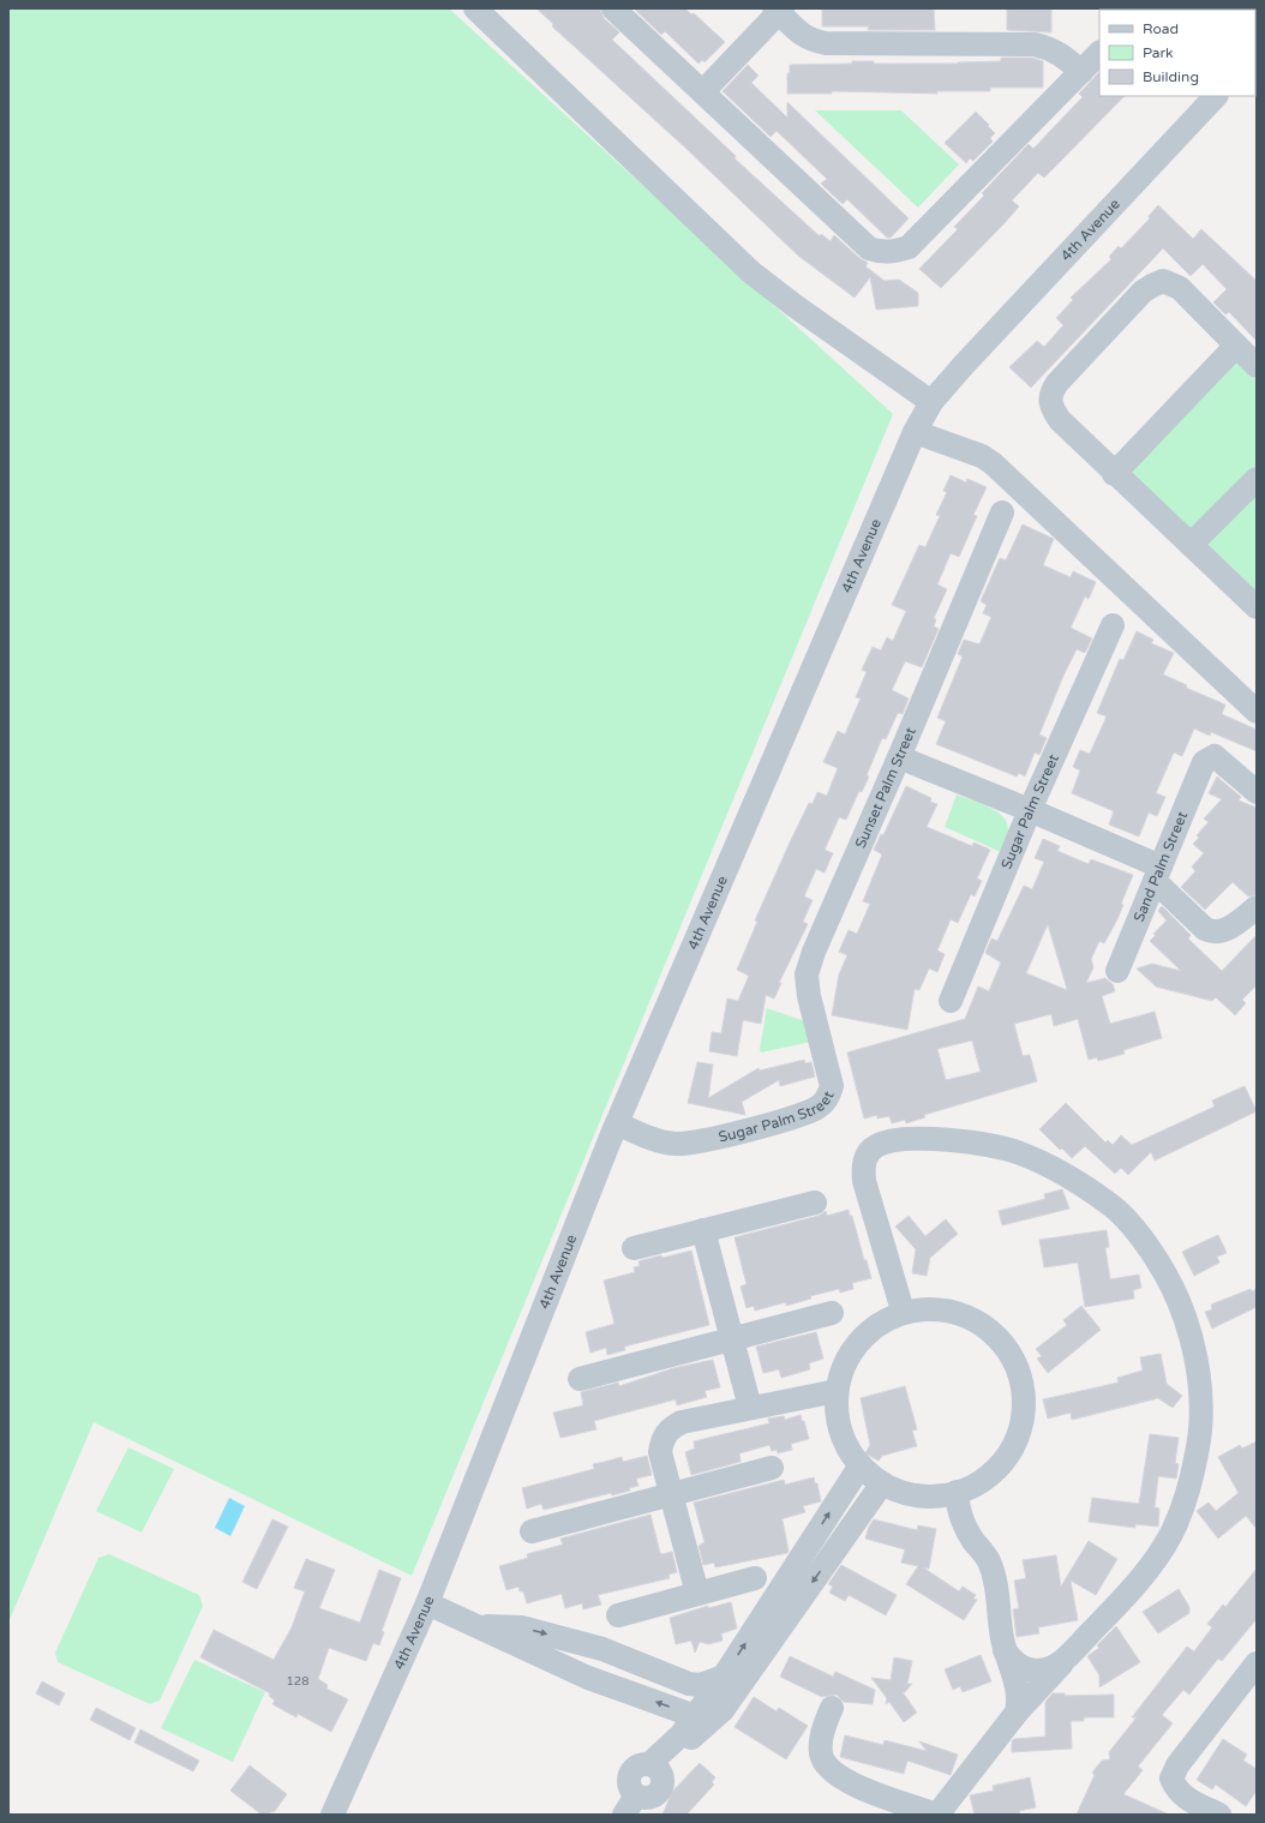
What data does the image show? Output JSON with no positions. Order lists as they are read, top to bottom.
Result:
{
  "streets": {
    "street": [
      "4th Avenue",
      "Sunset Palm Street",
      "Sugar Palm Street",
      "Sand Palm Street"
    ]
  },
  "crossings": [
    ["4th Avenue", "Sugar Palm Street"],
    ["Sunset Palm Street", "Sugar Palm Street"]
  ],
  "house_numbers": ["128"],
  "legend": ["Road", "Park", "Building"]
}
